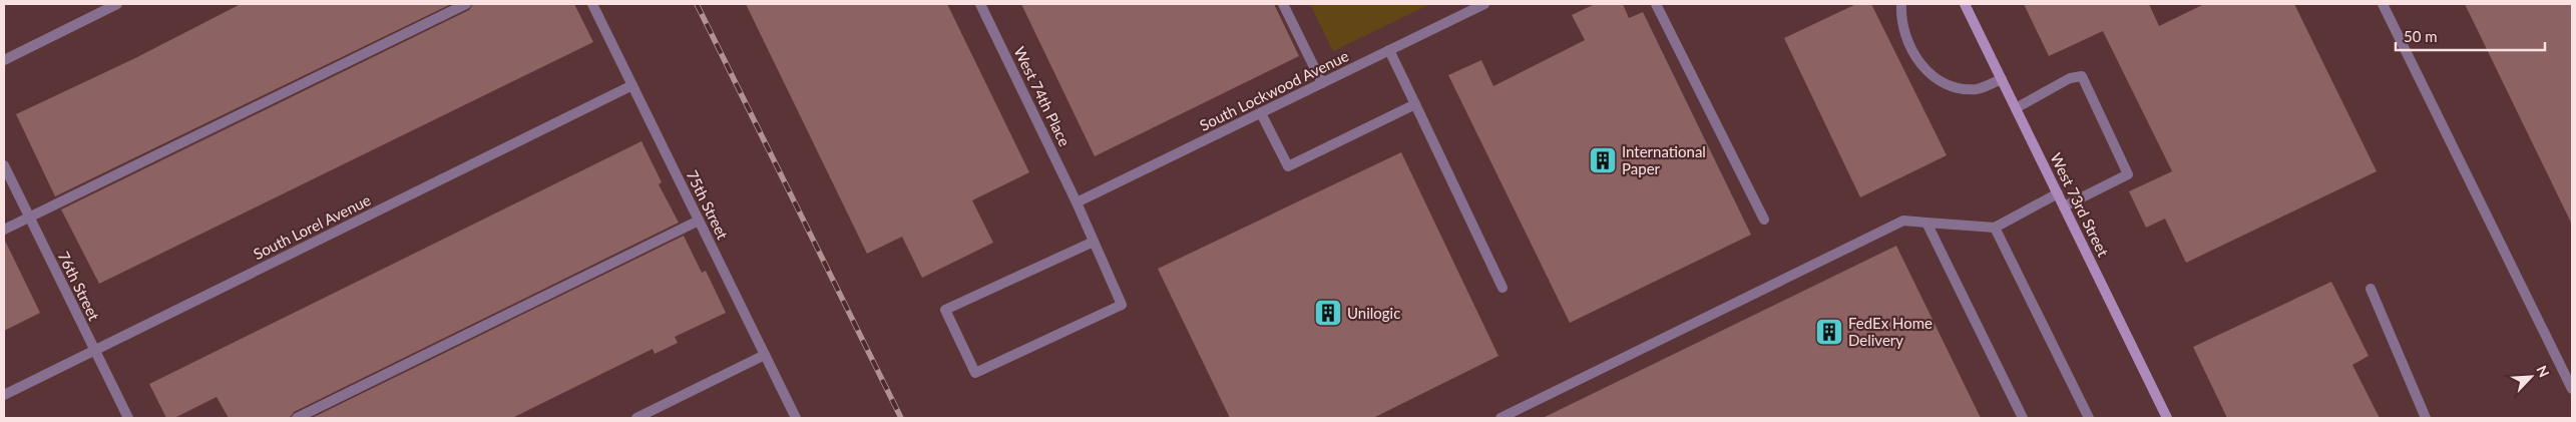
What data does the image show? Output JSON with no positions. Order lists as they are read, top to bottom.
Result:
{
  "streets": {
    "street": [
      "South Lockwood Avenue",
      "West 74th Place",
      "75th Street",
      "West 73rd Street",
      "South Lorel Avenue",
      "76th Street"
    ]
  },
  "crossings": [
    ["South Lockwood Avenue", "West 74th Place"],
    ["75th Street", "South Lorel Avenue"],
    ["South Lorel Avenue", "76th Street"]
  ],
  "places": {
    "building": ["International Paper", "Unilogic", "FedEx Home Delivery"]
  },
  "scale_bar": "50 m",
  "north": "top right"
}
